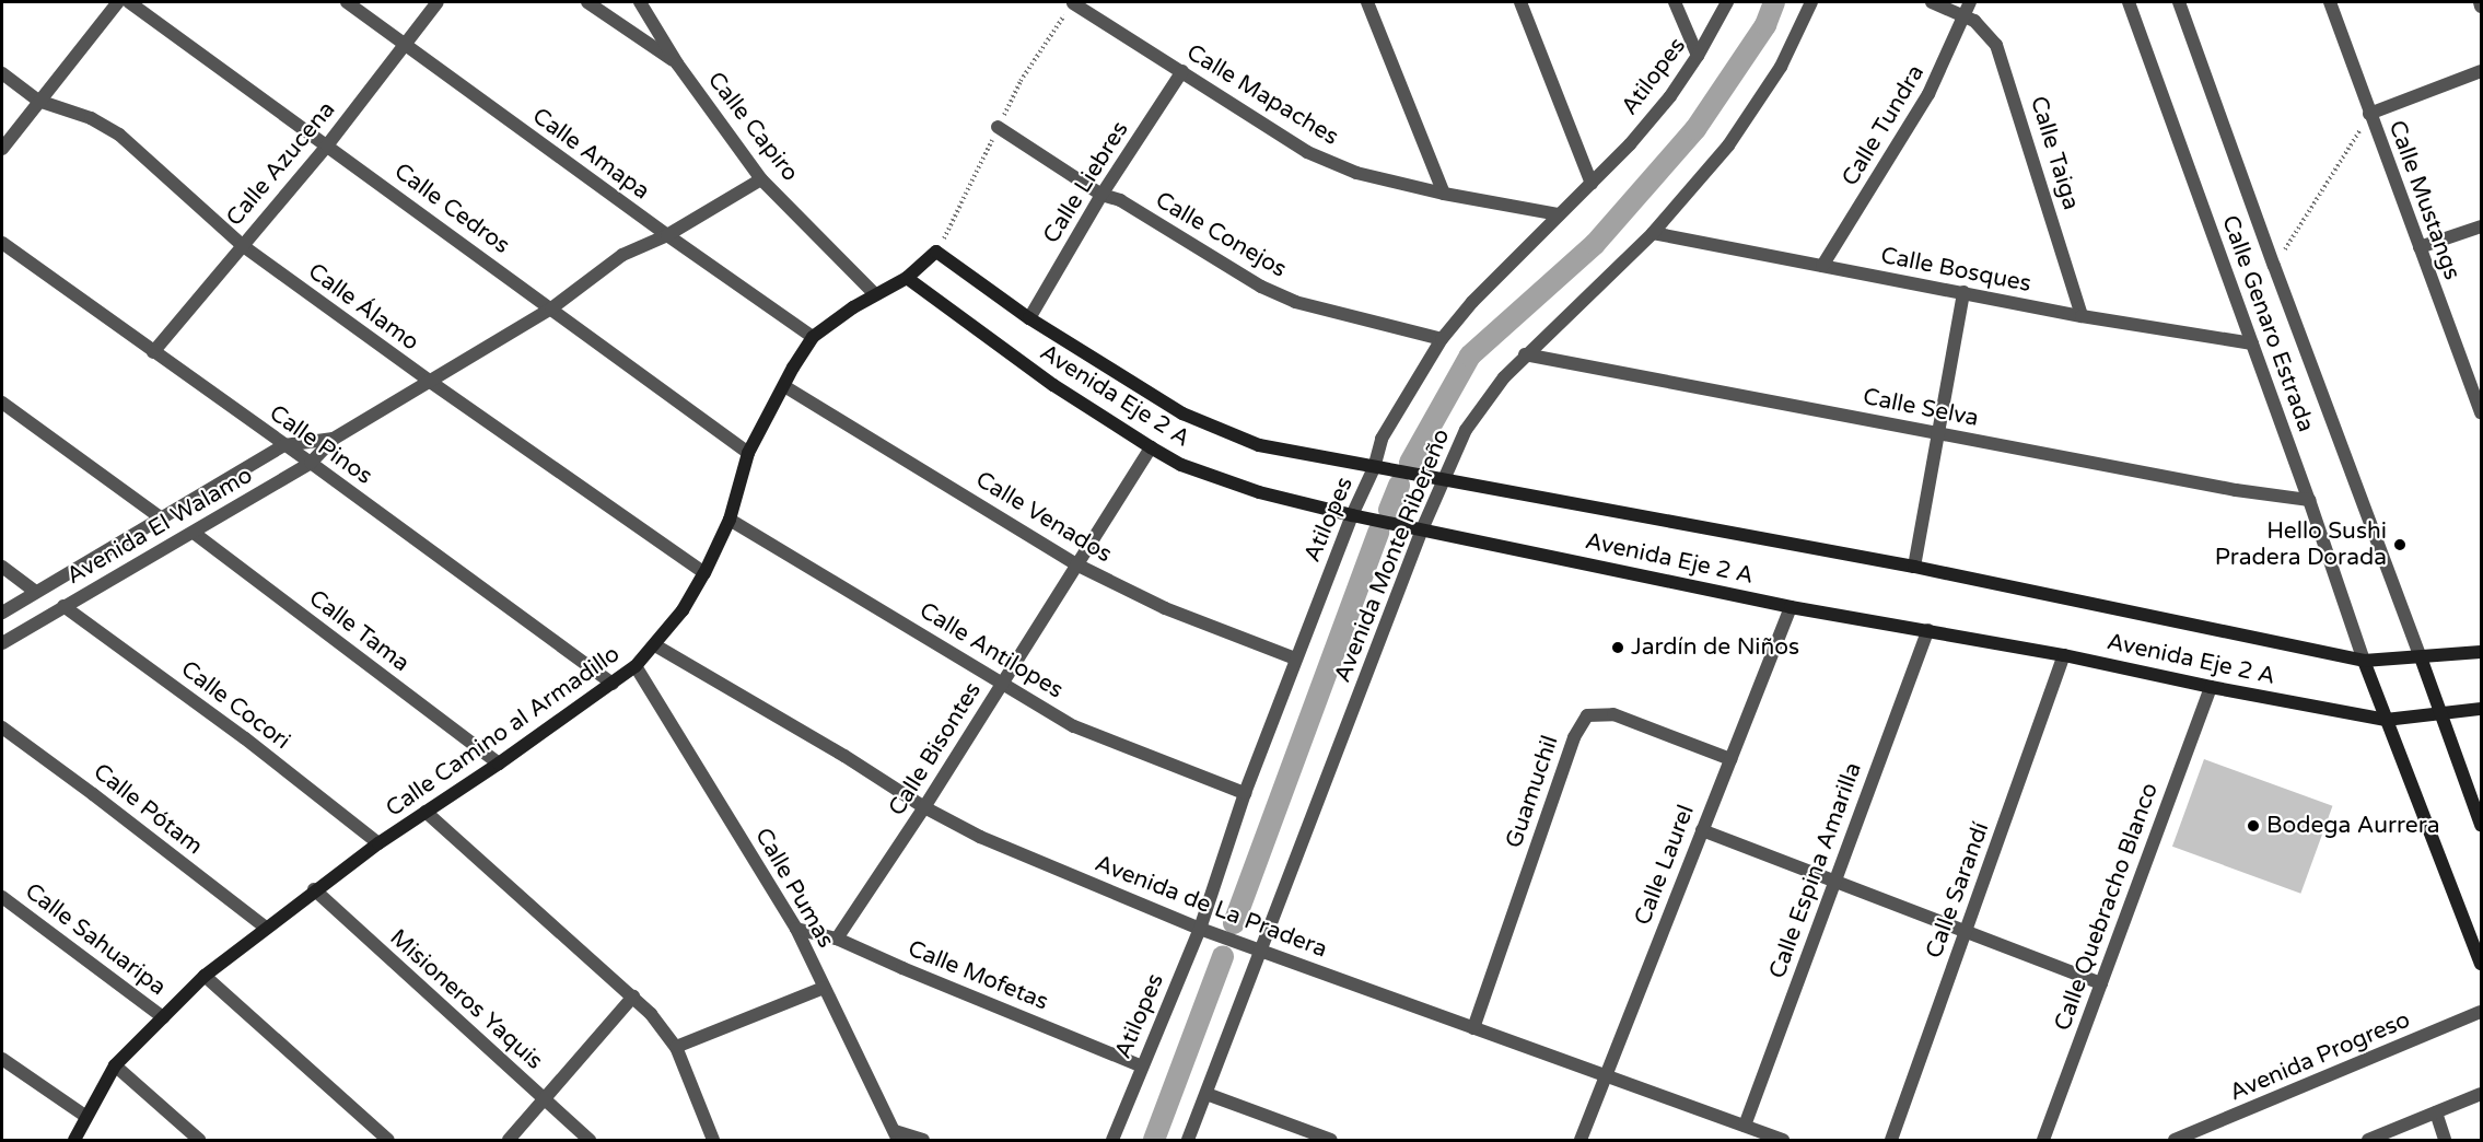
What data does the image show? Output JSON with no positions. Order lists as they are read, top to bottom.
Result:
{
  "streets": {
    "street": [
      "Atilopes",
      "Calle Mapaches",
      "Calle Tundra",
      "Calle Capiro",
      "Calle Taiga",
      "Calle Amapa",
      "Calle Azucena",
      "Calle Liebres",
      "Calle Mustangs",
      "Calle Cedros",
      "Calle Conejos",
      "Calle Bosques",
      "Calle Álamo",
      "Calle Genaro Estrada",
      "Avenida Eje 2 A",
      "Calle Selva",
      "Calle Pinos",
      "Calle Venados",
      "Avenida El Walamo",
      "Avenida Monte Ribereño",
      "Calle Tama",
      "Calle Antilopes",
      "Calle Cocori",
      "Calle Camino al Armadillo",
      "Calle Bisontes",
      "Guamuchil",
      "Calle Pótam",
      "Calle Laurel",
      "Calle Espina Amarilla",
      "Calle Pumas",
      "Calle Sarandí",
      "Avenida de La Pradera",
      "Calle Quebracho Blanco",
      "Calle Sahuaripa",
      "Calle Mofetas",
      "Misioneros Yaquis",
      "Avenida Progreso"
    ]
  },
  "crossings": [
    ["Atilopes", "Calle Mapaches"],
    ["Atilopes", "Calle Conejos"],
    ["Atilopes", "Avenida Eje 2 A"],
    ["Atilopes", "Calle Venados"],
    ["Atilopes", "Calle Antilopes"],
    ["Atilopes", "Avenida de La Pradera"],
    ["Atilopes", "Calle Mofetas"],
    ["Calle Mapaches", "Calle Liebres"],
    ["Calle Tundra", "Calle Taiga"],
    ["Calle Tundra", "Calle Bosques"],
    ["Calle Capiro", "Avenida El Walamo"],
    ["Calle Capiro", "Calle Camino al Armadillo"],
    ["Calle Taiga", "Calle Bosques"],
    ["Calle Amapa", "Calle Azucena"],
    ["Calle Amapa", "Avenida El Walamo"],
    ["Calle Amapa", "Calle Camino al Armadillo"],
    ["Calle Azucena", "Calle Cedros"],
    ["Calle Azucena", "Calle Álamo"],
    ["Calle Azucena", "Calle Pinos"],
    ["Calle Liebres", "Calle Conejos"],
    ["Calle Liebres", "Avenida Eje 2 A"],
    ["Calle Cedros", "Avenida El Walamo"],
    ["Calle Cedros", "Calle Camino al Armadillo"],
    ["Calle Bosques", "Calle Genaro Estrada"],
    ["Calle Bosques", "Avenida Monte Ribereño"],
    ["Calle Álamo", "Avenida El Walamo"],
    ["Calle Álamo", "Calle Camino al Armadillo"],
    ["Calle Genaro Estrada", "Avenida Eje 2 A"],
    ["Calle Genaro Estrada", "Calle Selva"],
    ["Avenida Eje 2 A", "Avenida Monte Ribereño"],
    ["Avenida Eje 2 A", "Calle Camino al Armadillo"],
    ["Avenida Eje 2 A", "Calle Bisontes"],
    ["Avenida Eje 2 A", "Calle Laurel"],
    ["Avenida Eje 2 A", "Calle Espina Amarilla"],
    ["Avenida Eje 2 A", "Calle Sarandí"],
    ["Avenida Eje 2 A", "Calle Quebracho Blanco"],
    ["Calle Selva", "Avenida Monte Ribereño"],
    ["Calle Pinos", "Avenida El Walamo"],
    ["Calle Pinos", "Calle Camino al Armadillo"],
    ["Calle Venados", "Calle Camino al Armadillo"],
    ["Calle Venados", "Calle Bisontes"],
    ["Avenida El Walamo", "Calle Tama"],
    ["Avenida El Walamo", "Calle Cocori"],
    ["Avenida Monte Ribereño", "Avenida de La Pradera"],
    ["Calle Tama", "Calle Camino al Armadillo"],
    ["Calle Antilopes", "Calle Camino al Armadillo"],
    ["Calle Antilopes", "Calle Bisontes"],
    ["Calle Cocori", "Calle Camino al Armadillo"],
    ["Calle Camino al Armadillo", "Calle Pótam"],
    ["Calle Camino al Armadillo", "Calle Pumas"],
    ["Calle Camino al Armadillo", "Avenida de La Pradera"],
    ["Calle Camino al Armadillo", "Calle Sahuaripa"],
    ["Calle Camino al Armadillo", "Misioneros Yaquis"],
    ["Calle Bisontes", "Avenida de La Pradera"],
    ["Calle Bisontes", "Calle Mofetas"],
    ["Guamuchil", "Calle Laurel"],
    ["Guamuchil", "Avenida de La Pradera"],
    ["Calle Laurel", "Avenida de La Pradera"],
    ["Calle Espina Amarilla", "Avenida de La Pradera"],
    ["Calle Pumas", "Calle Mofetas"]
  ],
  "places": ["Hello Sushi Pradera Dorada", "Jardín de Niños", "Bodega Aurrera"]
}
